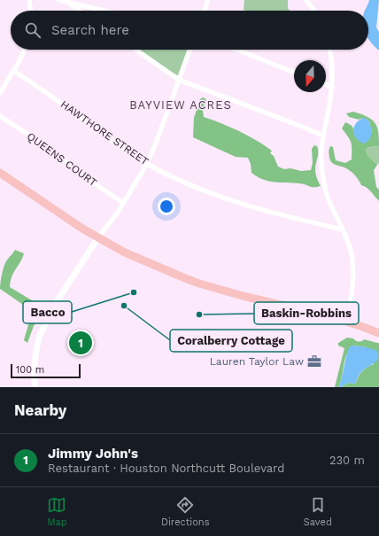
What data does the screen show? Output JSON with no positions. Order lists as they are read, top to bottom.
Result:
{
  "streets": {
    "street": ["HAWTHORE STREET", "QUEENS COURT"]
  },
  "districts": ["BAYVIEW ACRES"],
  "places": {
    "other": ["Bacco", "Coralberry Cottage", "Baskin-Robbins"],
    "office": ["Lauren Taylor Law"]
  },
  "scale_bar": "100 m",
  "north": "bottom",
  "page": {
    "search": "Search here",
    "pins": "1",
    "scale": "100 m",
    "heading": "Nearby",
    "list": [
      {
        "mark": "1",
        "name": "Jimmy John's",
        "note": "Restaurant · Houston Northcutt Boulevard",
        "value": "230 m"
      }
    ],
    "nav": ["Map", "Directions", "Saved"]
  }
}
